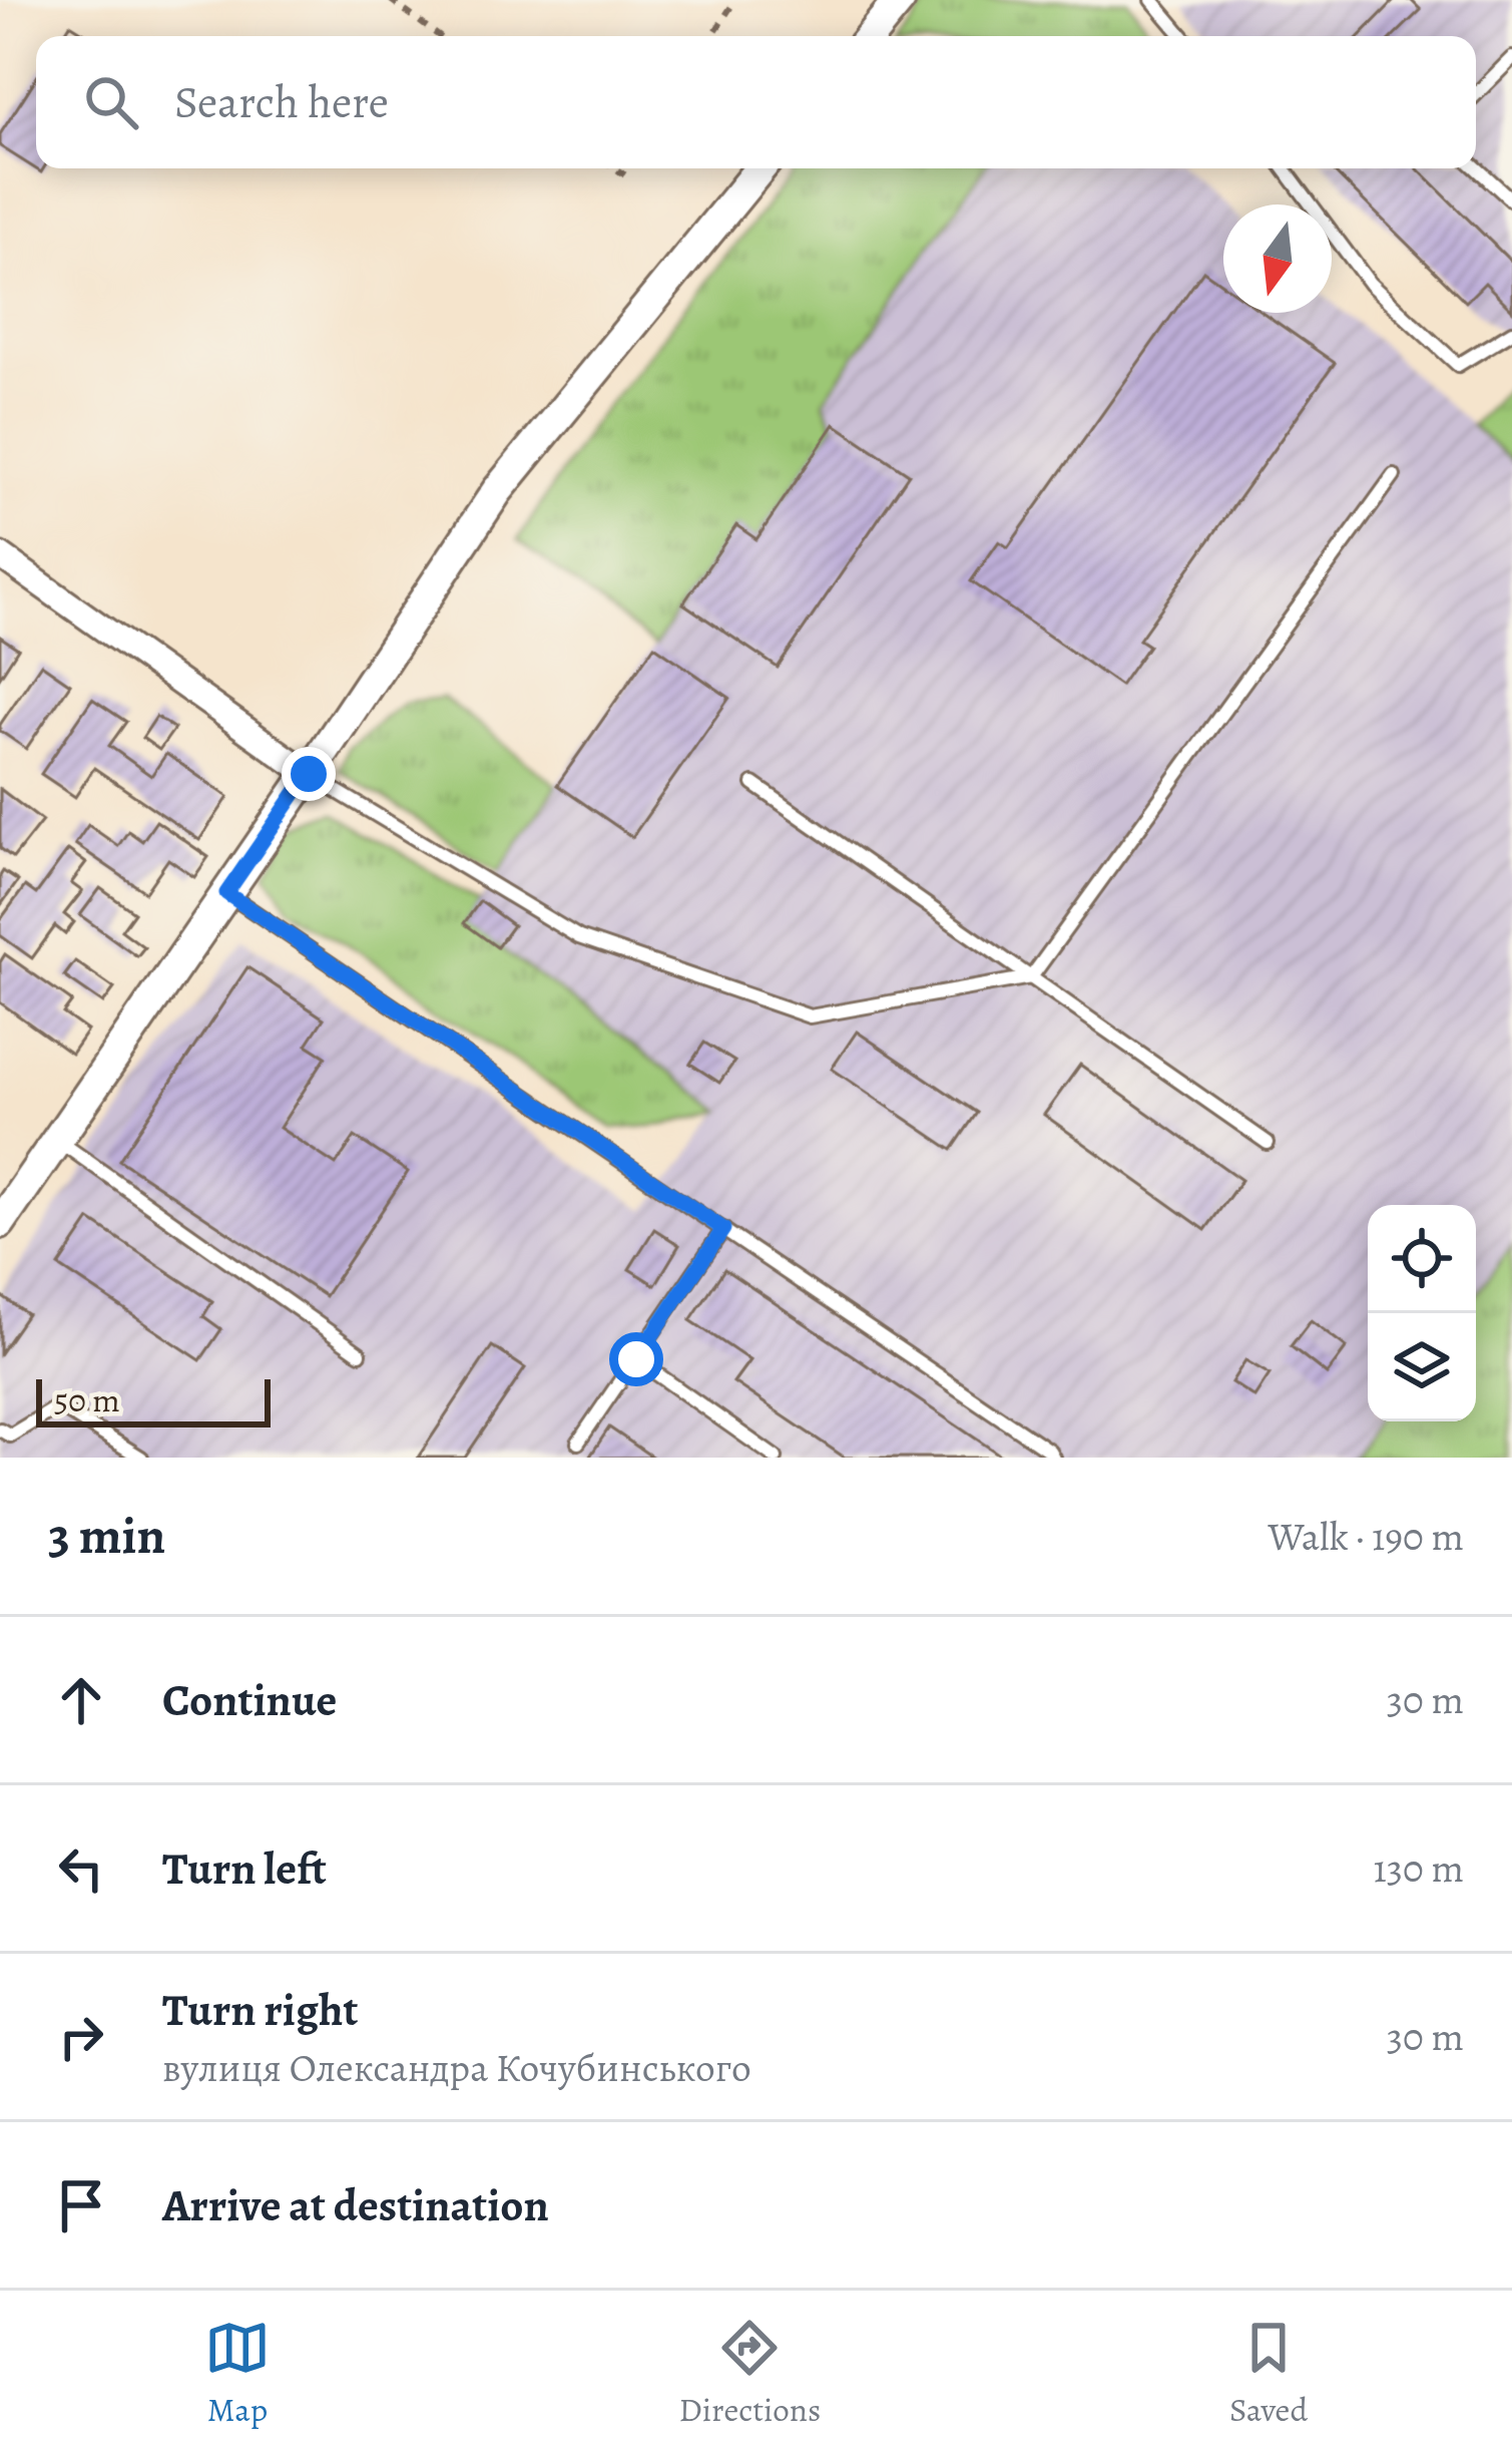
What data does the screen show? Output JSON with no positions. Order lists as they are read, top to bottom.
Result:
{
  "scale_bar": "50 m",
  "north": "bottom",
  "page": {
    "search": "Search here",
    "scale": "50 m",
    "heading": ["3 min", "Walk · 190 m"],
    "list": [
      ["Continue", "30 m"],
      ["Turn left", "130 m"],
      ["Turn right", "вулиця Олександра Кочубинського", "30 m"],
      "Arrive at destination"
    ],
    "nav": ["Map", "Directions", "Saved"]
  }
}
